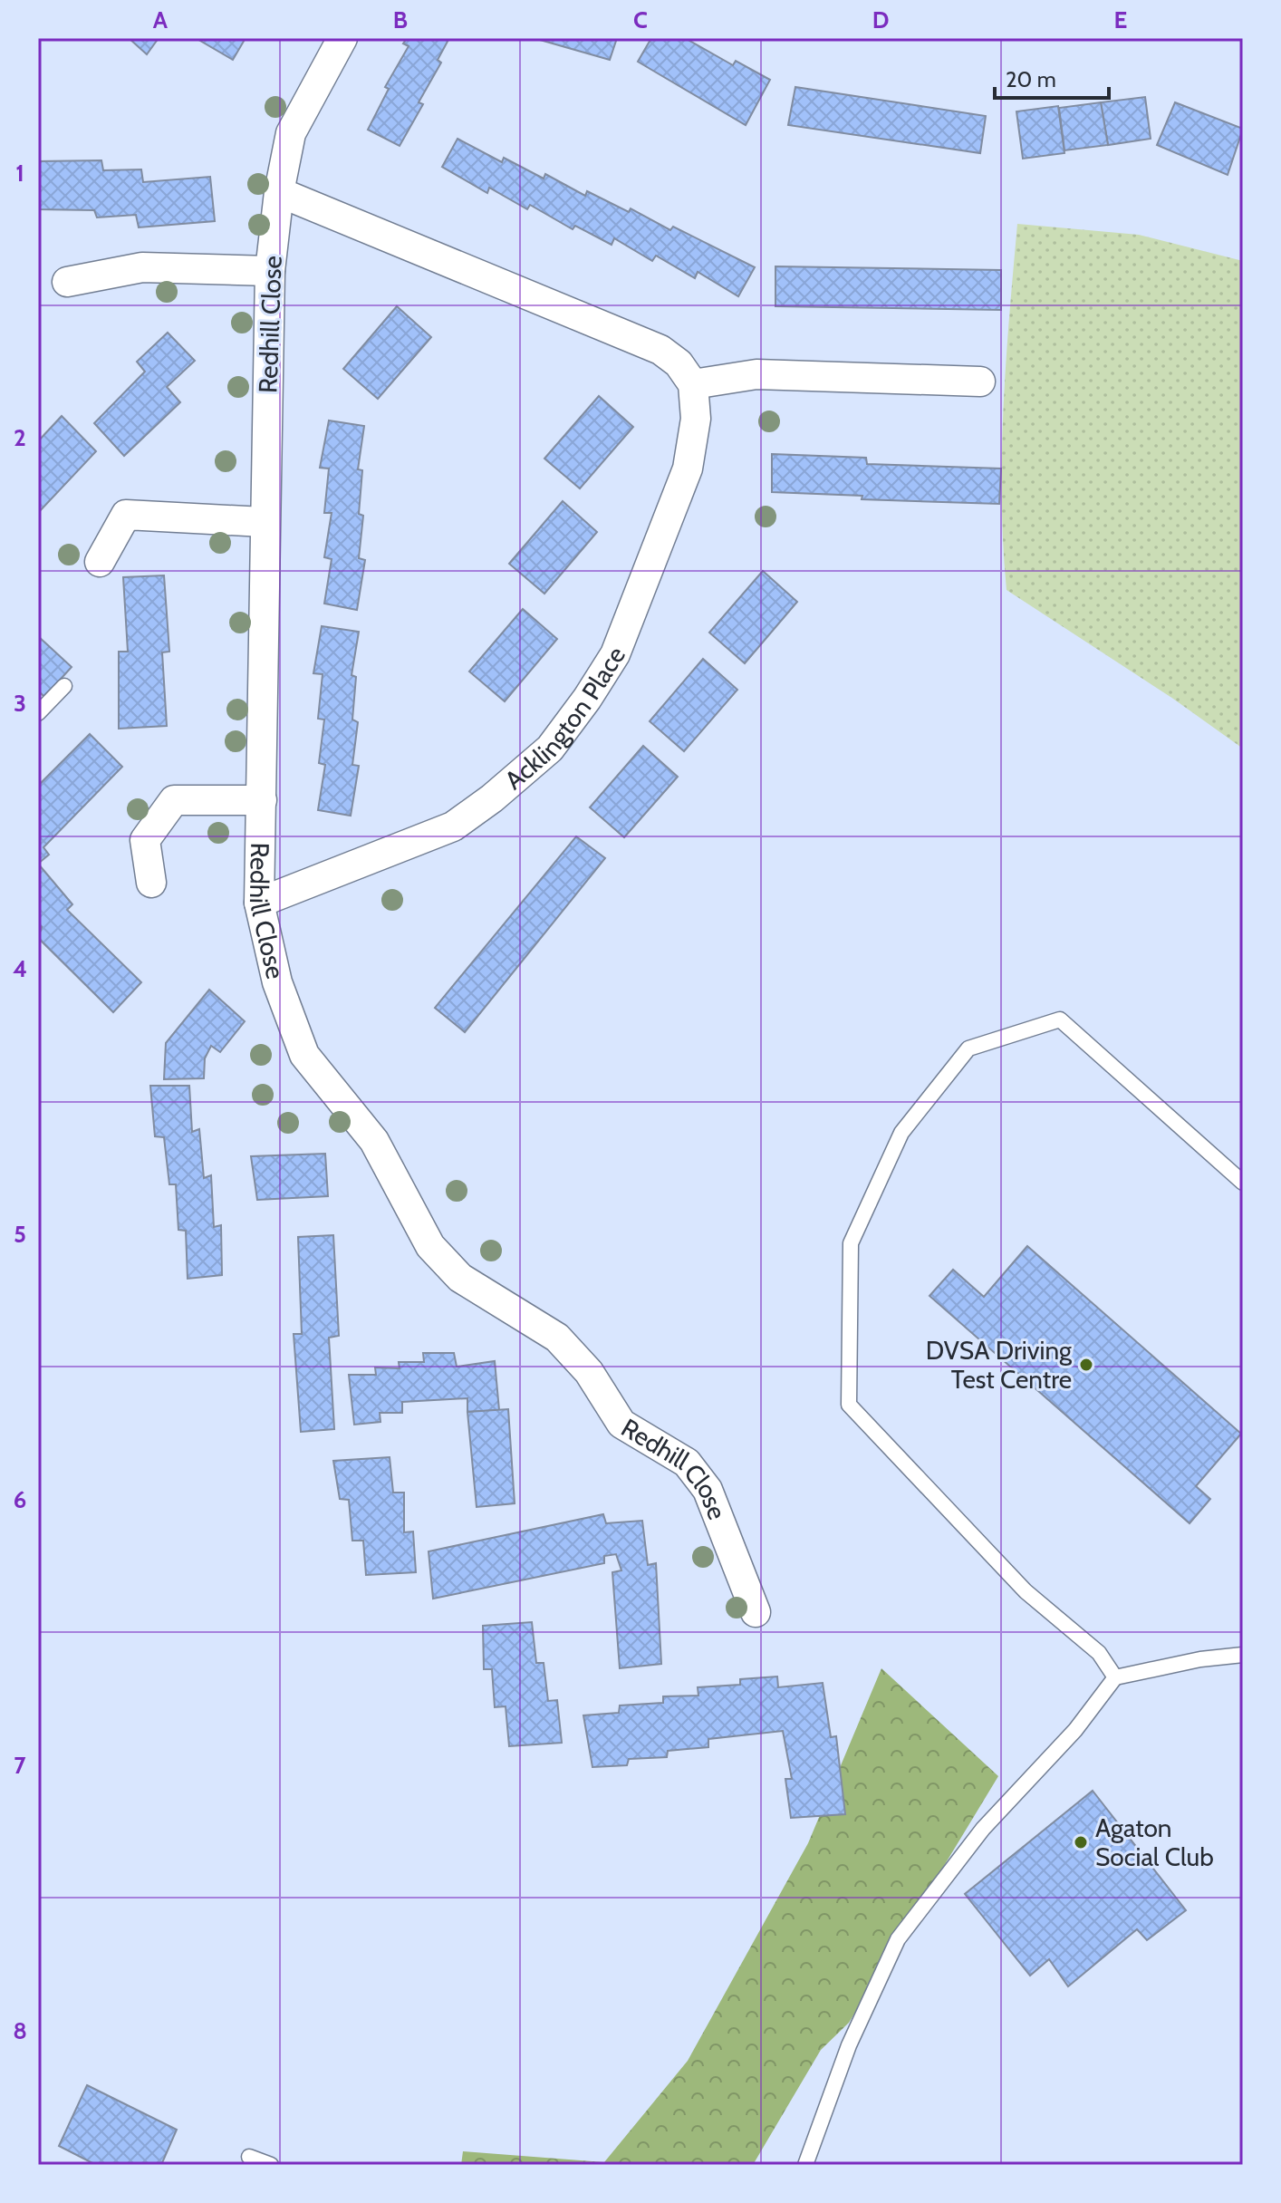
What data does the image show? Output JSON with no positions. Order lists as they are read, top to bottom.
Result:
{
  "streets": {
    "street": ["Redhill Close", "Acklington Place"]
  },
  "crossings": [
    ["Redhill Close", "Acklington Place"]
  ],
  "places": ["DVSA Driving Test Centre", "Agaton Social Club"],
  "scale_bar": "20 m",
  "grid": {
    "columns": [
      "A",
      "B",
      "C",
      "D",
      "E"
    ],
    "rows": [
      "1",
      "2",
      "3",
      "4",
      "5",
      "6",
      "7",
      "8"
    ]
  }
}
